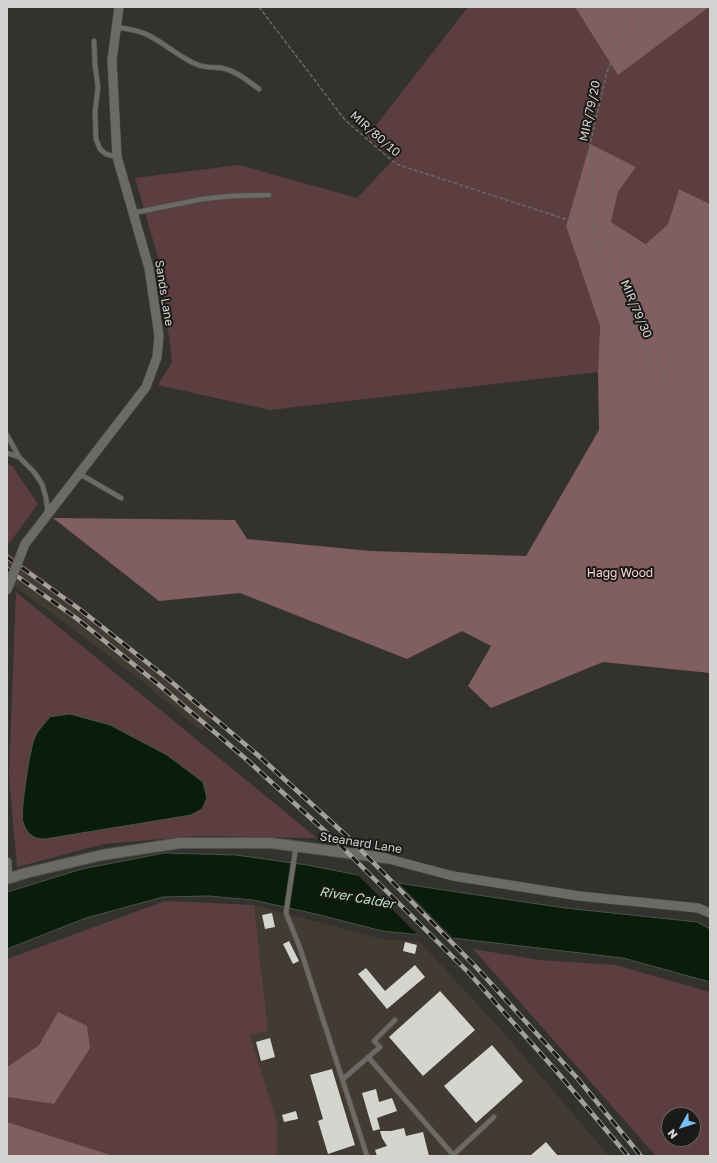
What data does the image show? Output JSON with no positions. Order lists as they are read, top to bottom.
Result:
{
  "streets": {
    "street": ["Sands Lane", "Steanard Lane"],
    "path": ["MIR/79/20", "MIR/80/10", "MIR/79/30"]
  },
  "crossings": [
    ["MIR/79/20", "MIR/80/10"],
    ["MIR/79/20", "MIR/79/30"]
  ],
  "water": ["River Calder"],
  "parks": ["Hagg Wood"],
  "north": "bottom left"
}
